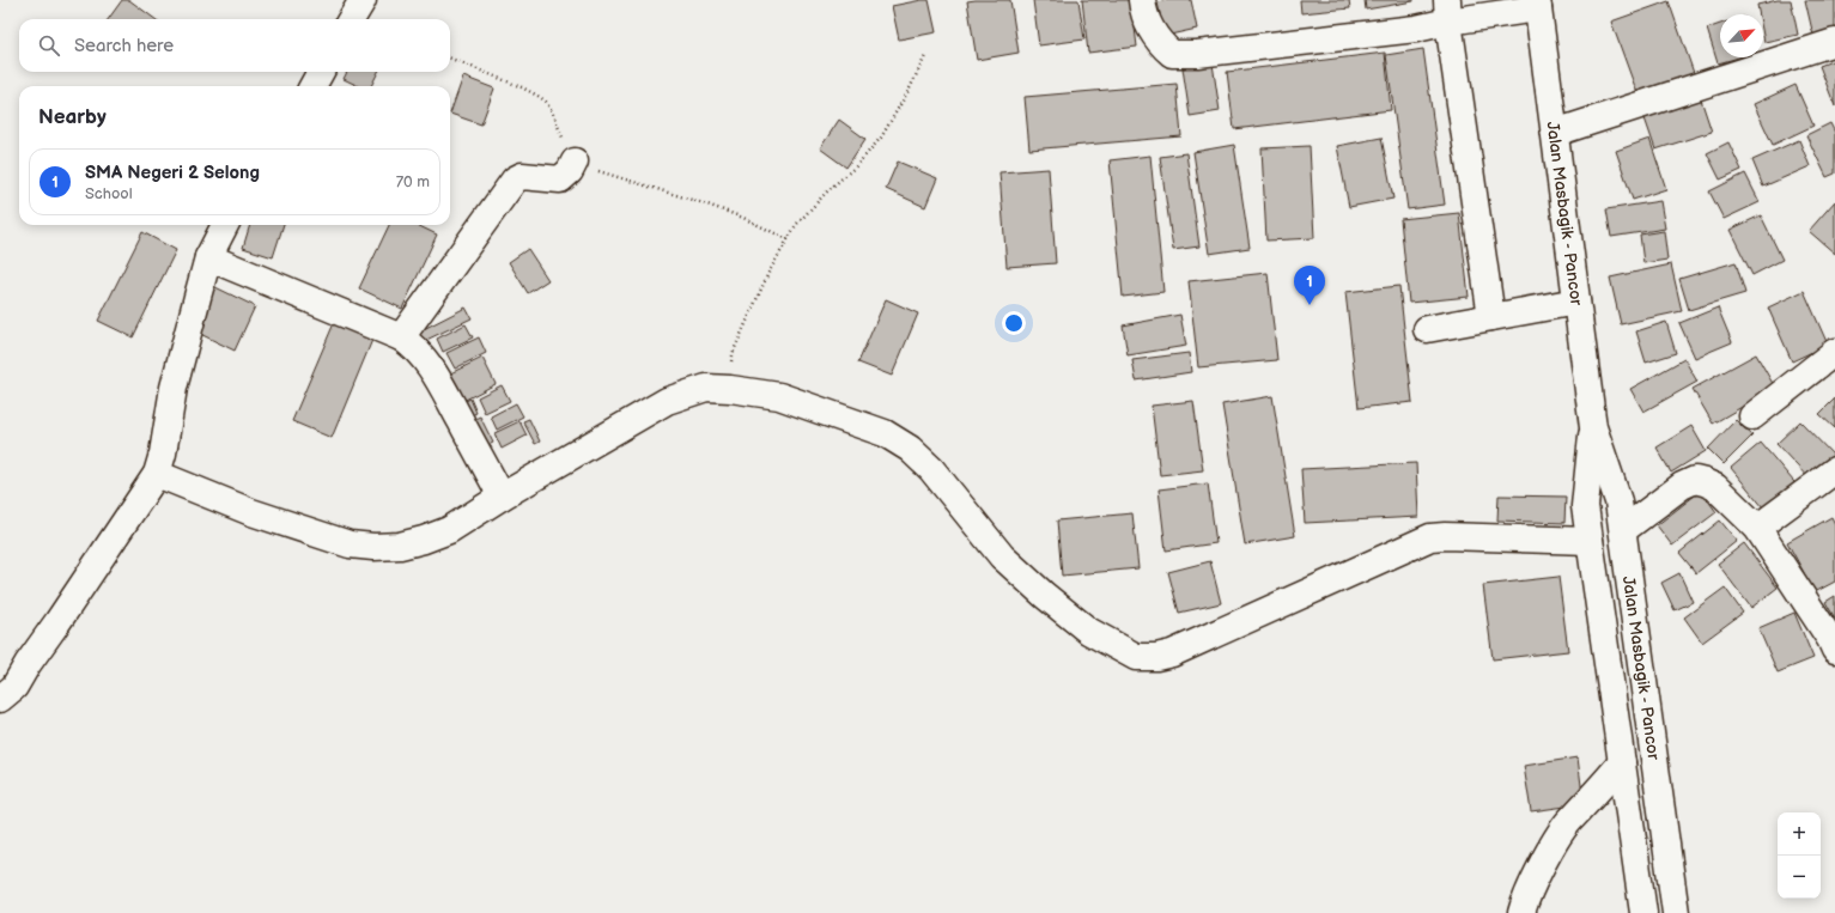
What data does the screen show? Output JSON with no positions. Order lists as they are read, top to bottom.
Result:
{
  "streets": {
    "street": ["Jalan Masbagik - Pancor"]
  },
  "north": "top right",
  "page": {
    "search": "Search here",
    "heading": "Nearby",
    "list": [
      {
        "mark": "1",
        "name": "SMA Negeri 2 Selong",
        "note": "School",
        "value": "70 m"
      }
    ],
    "pins": "1",
    "map_buttons": ["+", "−"]
  }
}
